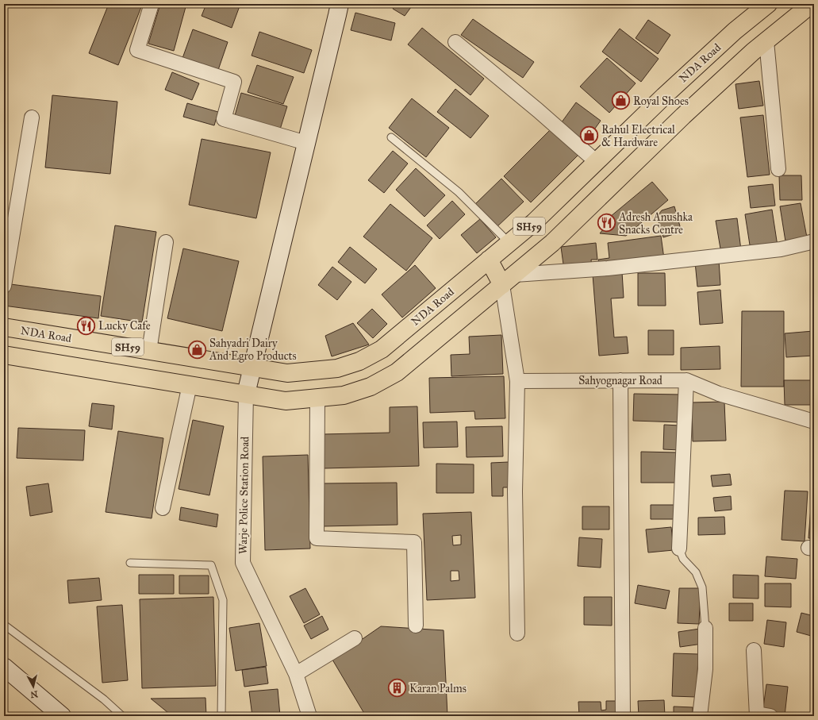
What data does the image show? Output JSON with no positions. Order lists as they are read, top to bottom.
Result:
{
  "streets": {
    "main road": ["NDA Road", "SH59"],
    "street": ["Sahyognagar Road", "Warje Police Station Road"]
  },
  "crossings": [
    ["SH59", "Warje Police Station Road"]
  ],
  "places": {
    "shop": ["Royal Shoes", "Rahul Electrical & Hardware", "Sahyadri Dairy And Egro Products"],
    "restaurant": ["Adresh Anushka Snacks Centre", "Lucky Cafe"],
    "building": ["Karan Palms"]
  },
  "north": "bottom"
}
